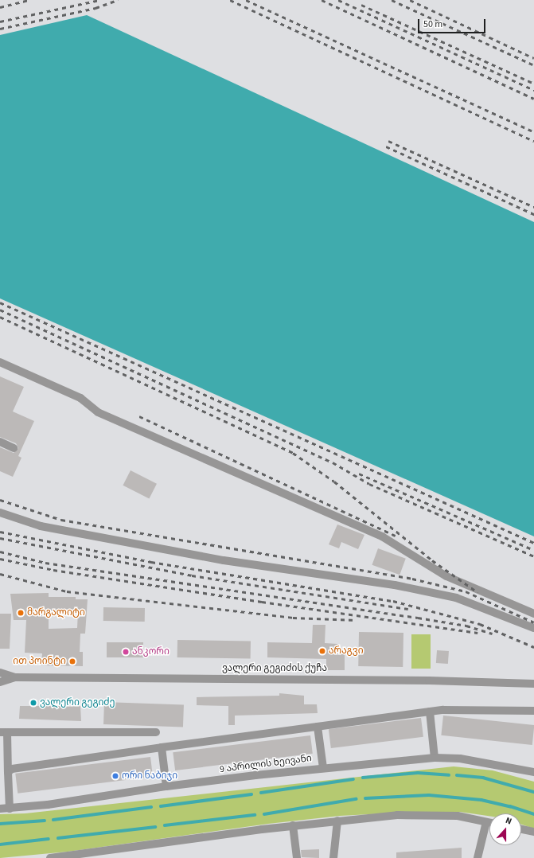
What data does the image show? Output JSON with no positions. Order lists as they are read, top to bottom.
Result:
{
  "streets": {
    "street": ["ვალერი გეგიძის ქუჩა", "9 აპრილის ხეივანი"]
  },
  "places": [
    "მარგალიტი",
    "არაგვი",
    "ანკორი",
    "ით პოინტი",
    "ვალერი გეგიძე",
    "ორი ნაბიჯი"
  ],
  "scale_bar": "50 m",
  "north": "top"
}
